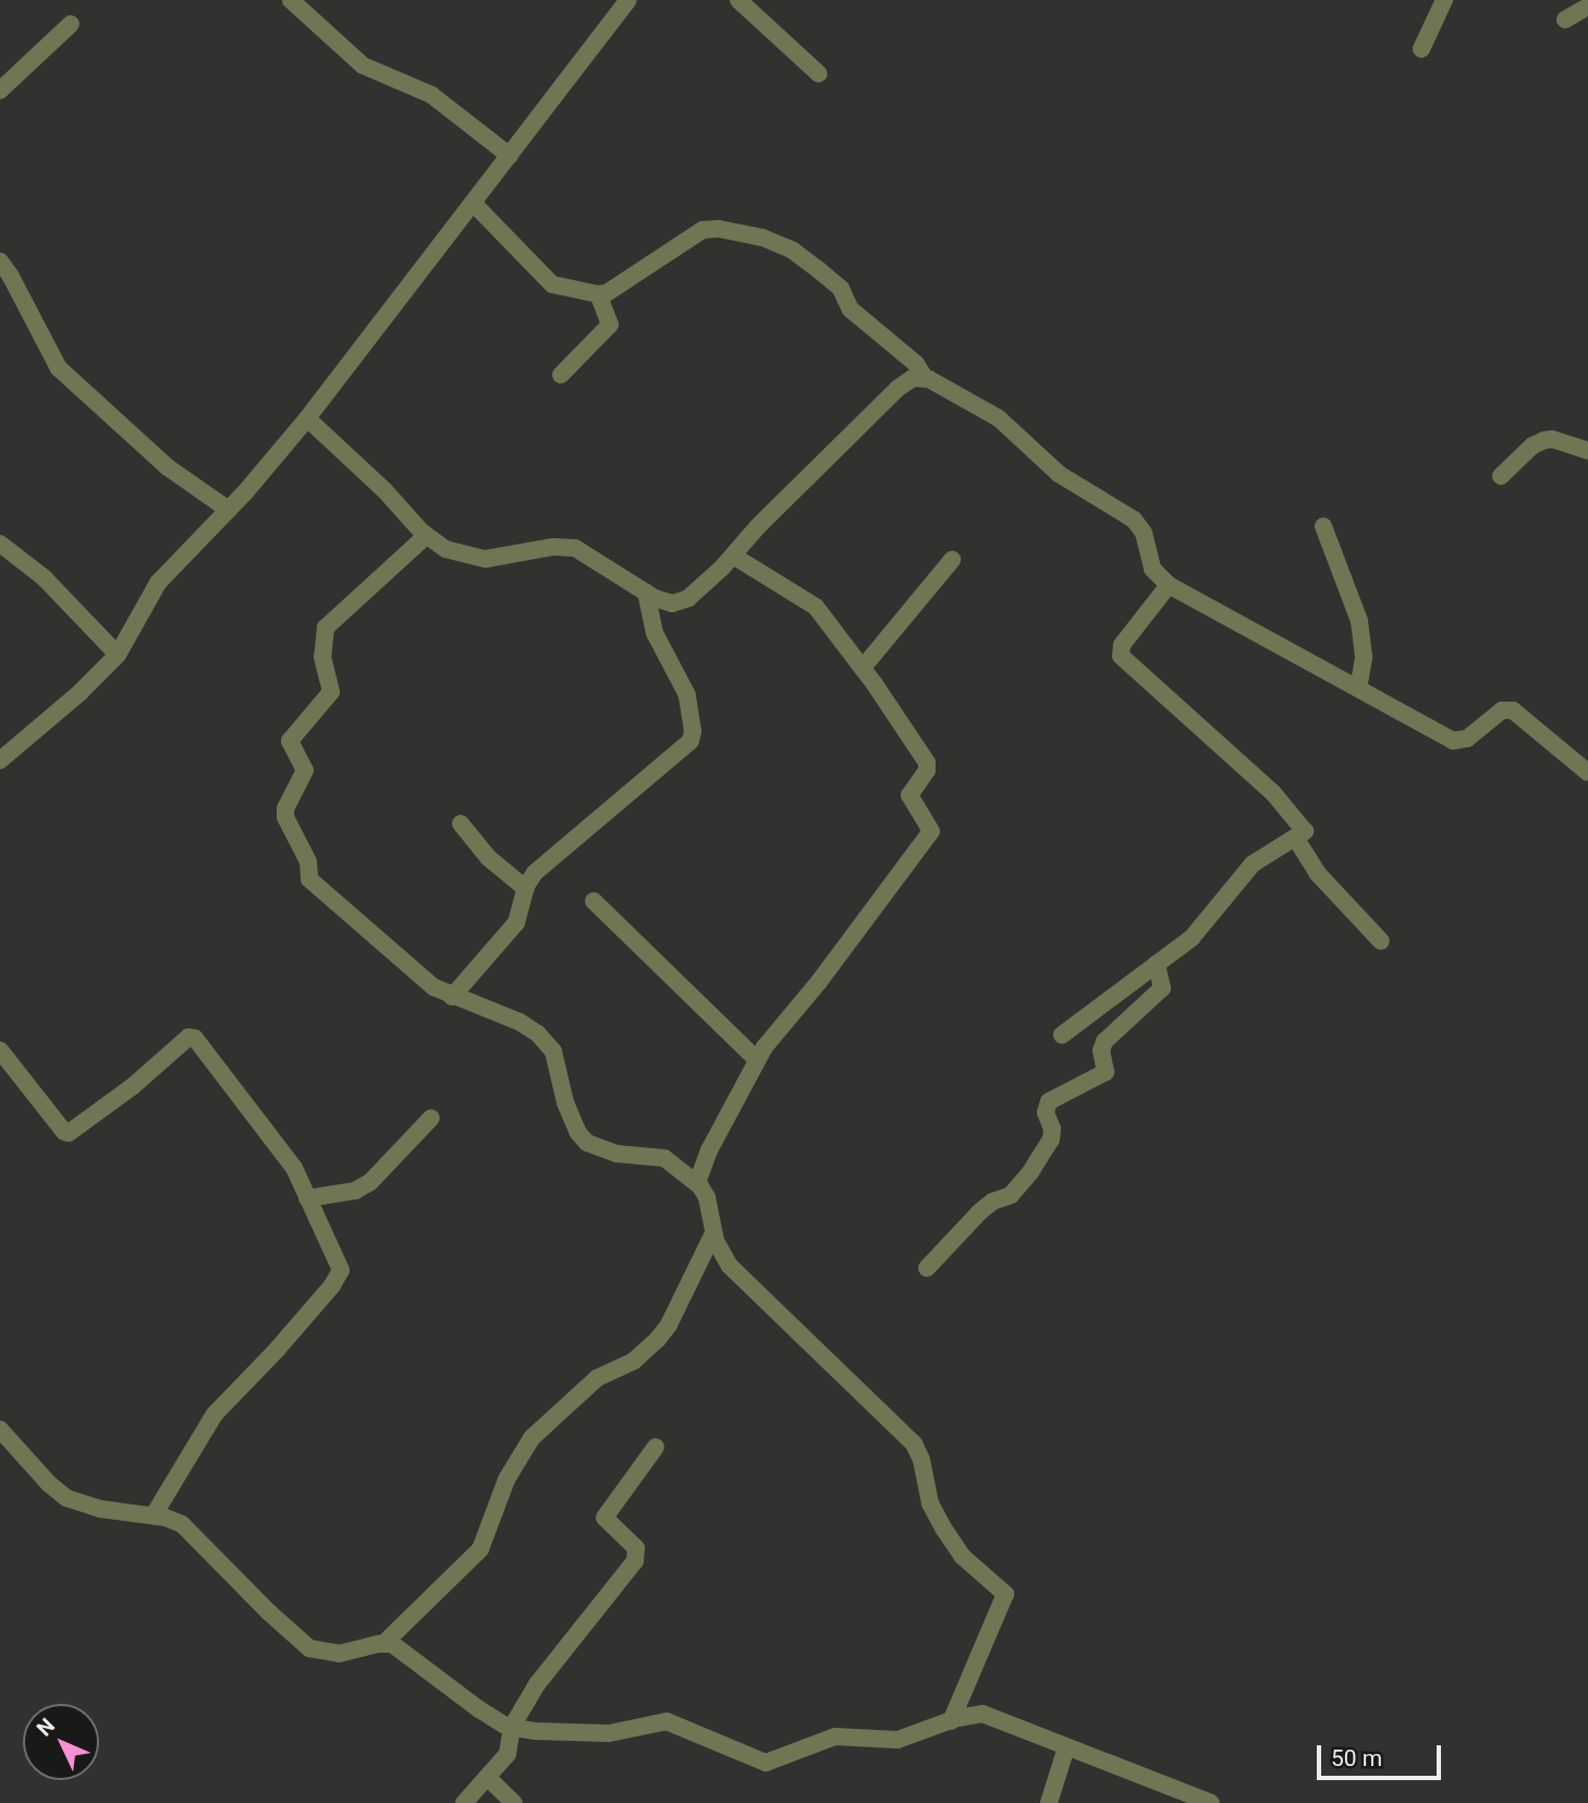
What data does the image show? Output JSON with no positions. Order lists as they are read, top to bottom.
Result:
{
  "scale_bar": "50 m",
  "north": "top left"
}
